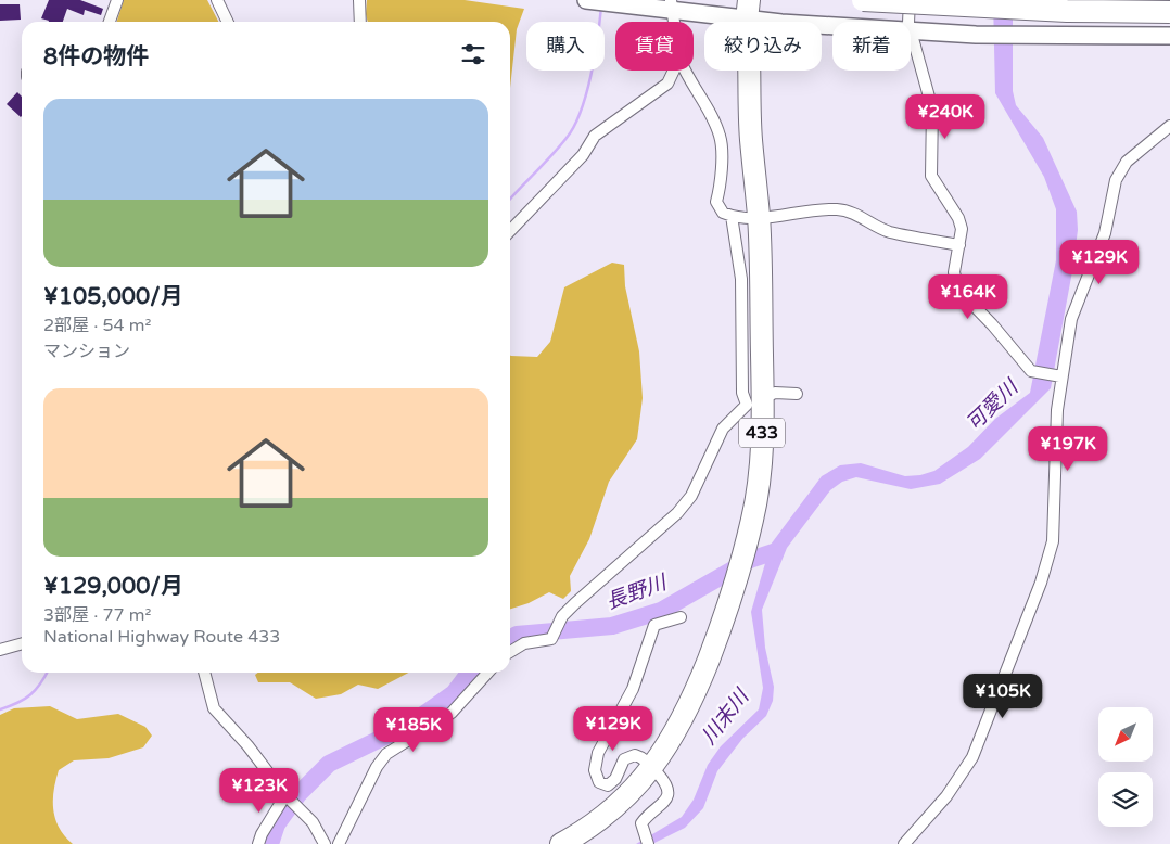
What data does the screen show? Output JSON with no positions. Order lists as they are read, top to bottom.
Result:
{
  "streets": {
    "highway": ["433"]
  },
  "water": ["可愛川", "長野川", "川末川"],
  "north": "bottom left",
  "page": {
    "chip": [
      "購入",
      "賃貸",
      "絞り込み",
      "新着"
    ],
    "heading": "8件の物件",
    "list": [
      {
        "name": "¥105,000/月",
        "note": "2部屋 · 54 m² · マンション"
      },
      {
        "name": "¥129,000/月",
        "note": "3部屋 · 77 m² · National Highway Route 433"
      }
    ],
    "price": [
      "¥240K",
      "¥129K",
      "¥164K",
      "¥197K",
      "¥105K",
      "¥129K",
      "¥185K",
      "¥123K"
    ]
  }
}
